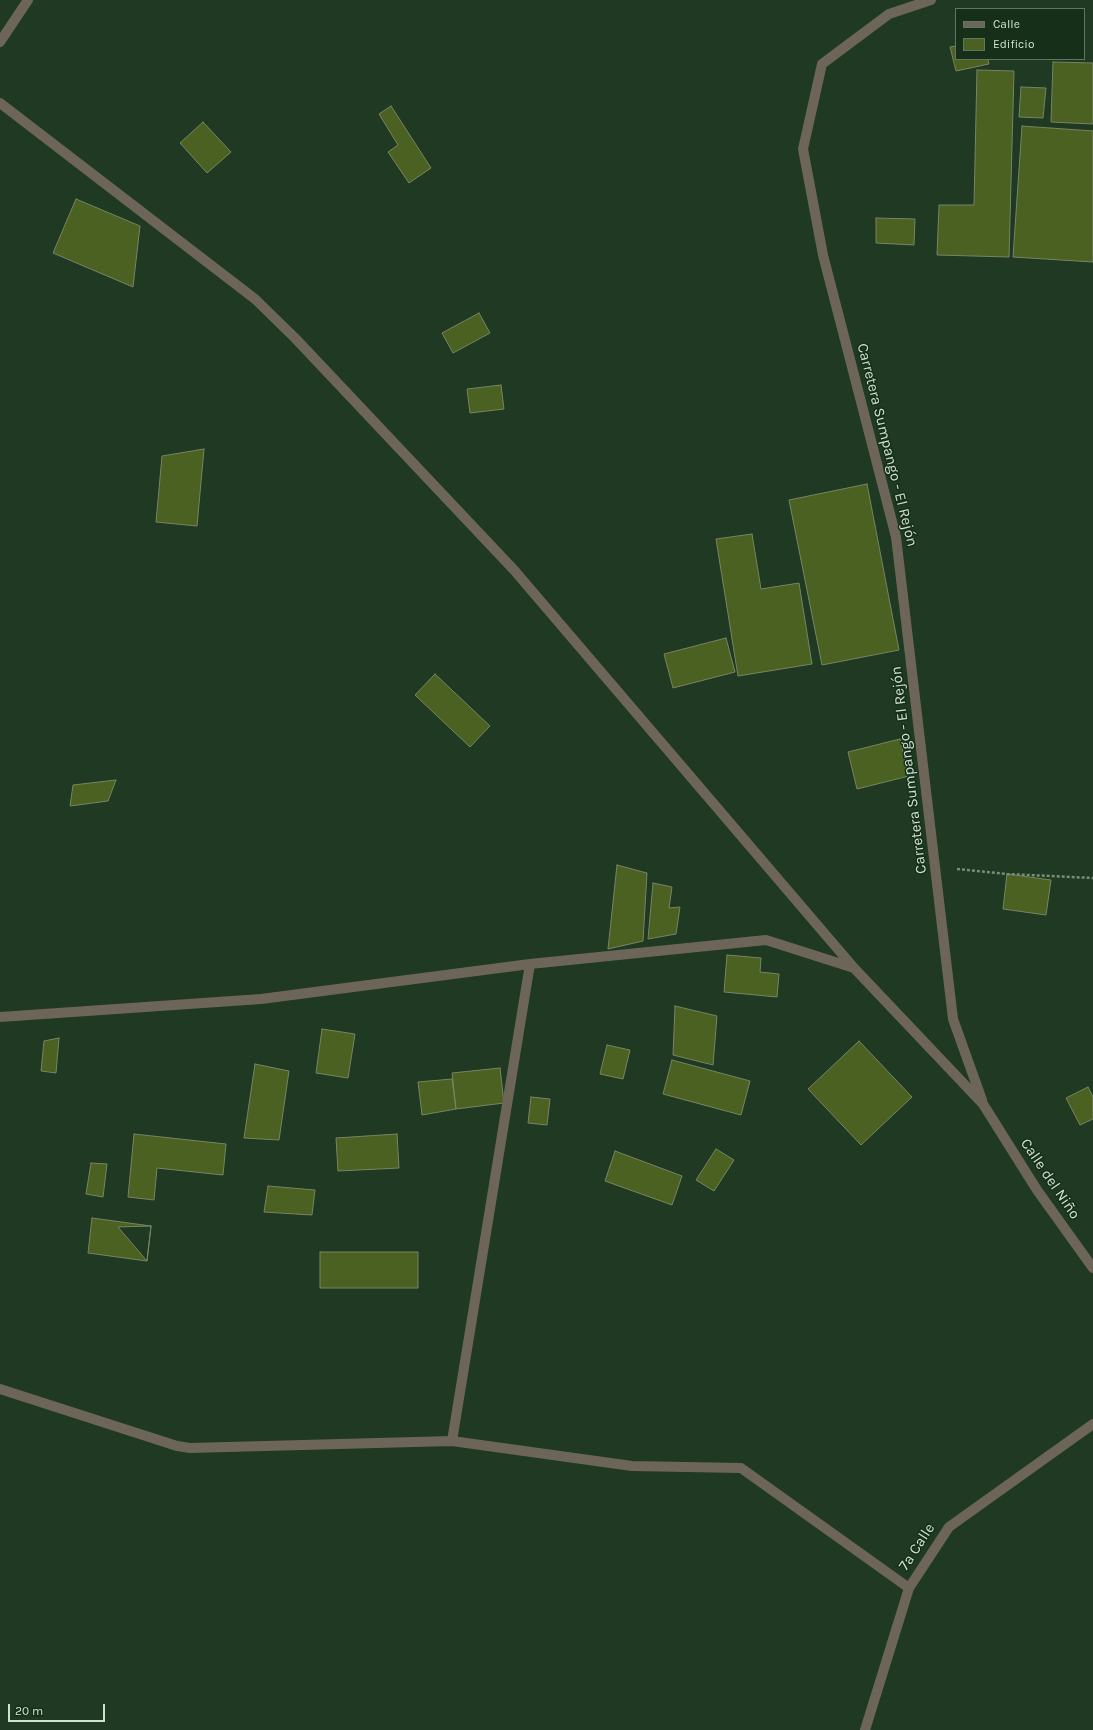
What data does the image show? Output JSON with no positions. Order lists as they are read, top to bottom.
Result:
{
  "streets": {
    "street": ["Carretera Sumpango - El Rejón", "Calle del Niño", "7a Calle"]
  },
  "crossings": [
    ["Carretera Sumpango - El Rejón", "Calle del Niño"]
  ],
  "legend": ["Calle", "Edificio"],
  "scale_bar": "20 m"
}
